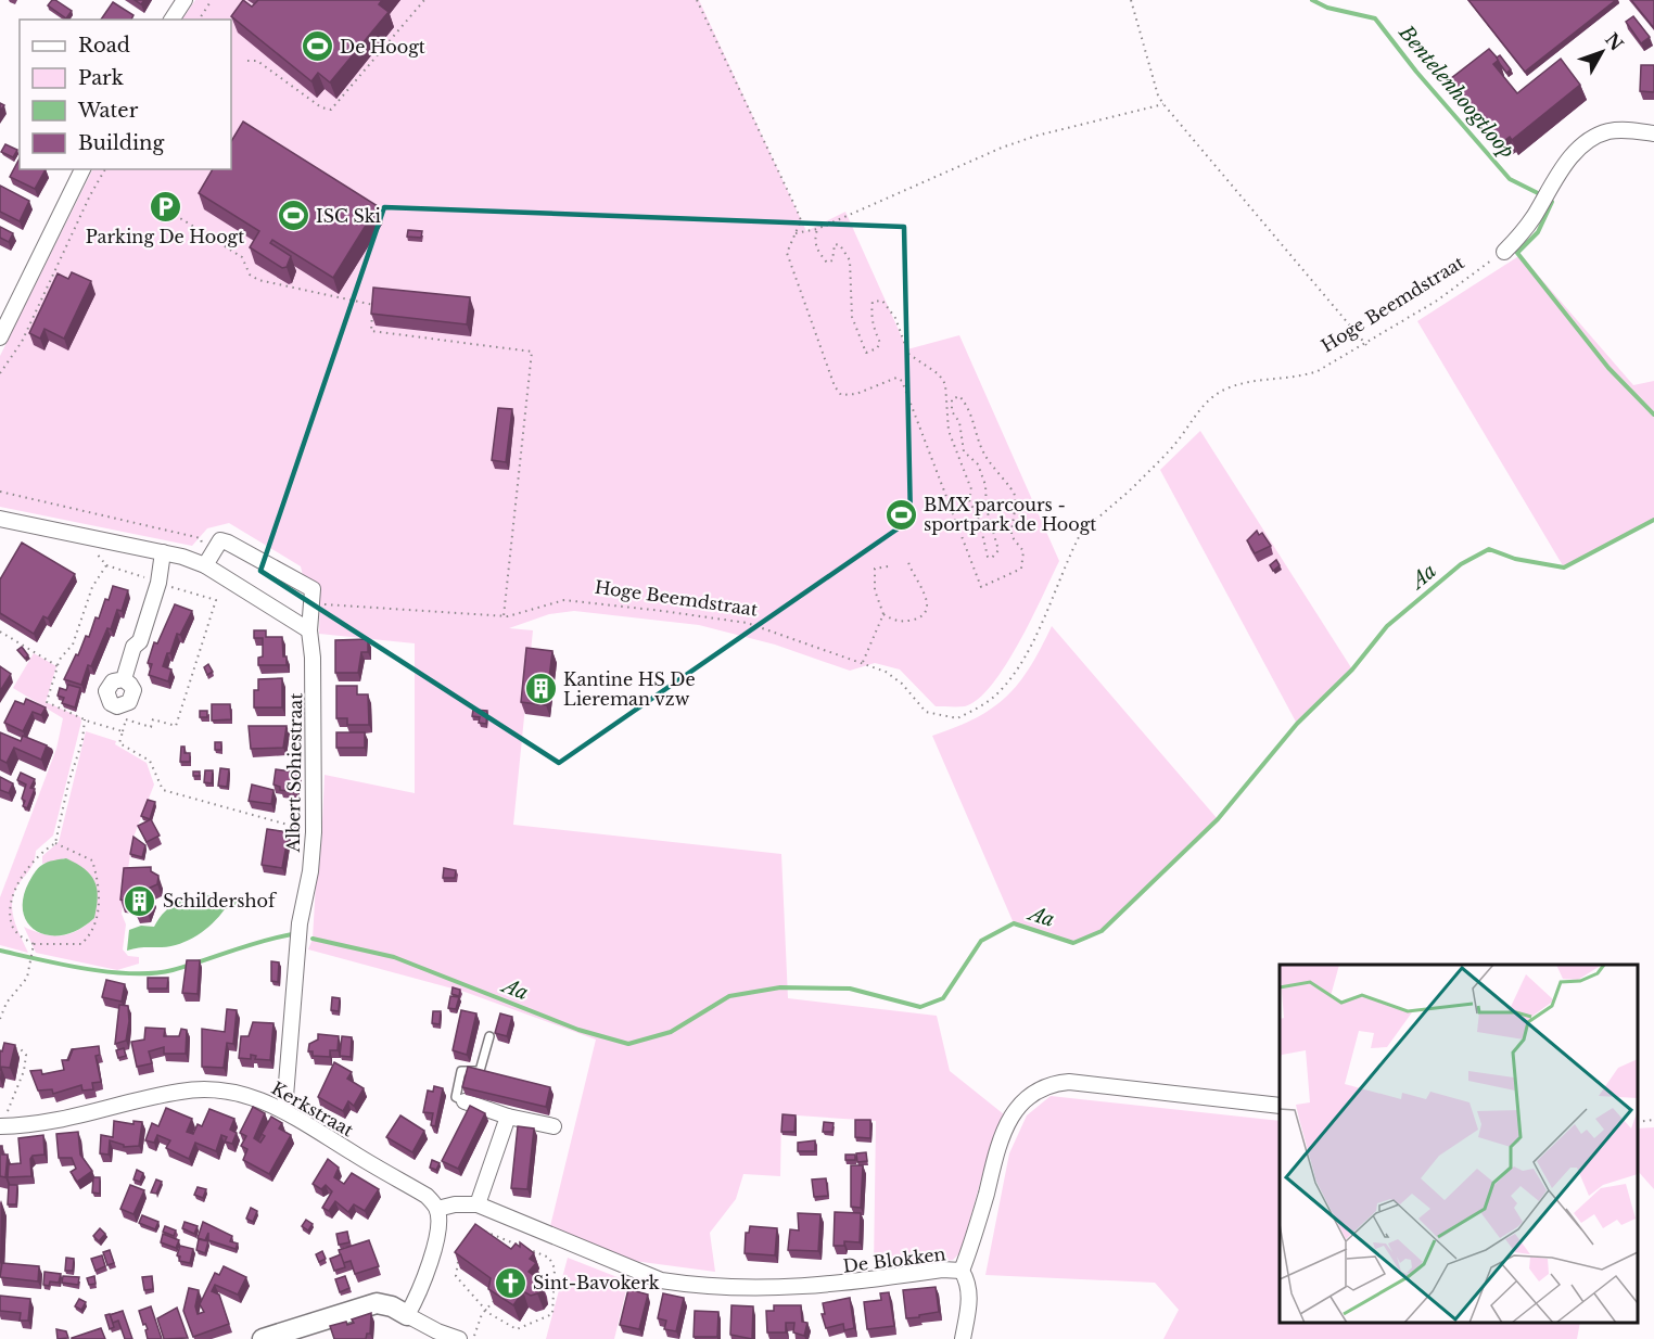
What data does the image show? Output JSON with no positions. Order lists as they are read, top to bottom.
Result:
{
  "streets": {
    "street": ["Albert Sohiestraat", "Kerkstraat", "De Blokken"],
    "path": ["Hoge Beemdstraat"]
  },
  "crossings": [
    ["Hoge Beemdstraat", "Albert Sohiestraat"],
    ["Albert Sohiestraat", "Kerkstraat"]
  ],
  "water": ["Bentelenhoogtloop", "Aa"],
  "places": {
    "sports": ["De Hoogt", "ISC Ski", "BMX parcours - sportpark de Hoogt"],
    "parking": ["Parking De Hoogt"],
    "building": ["Kantine HS De Liereman vzw", "Schildershof"],
    "church": ["Sint-Bavokerk"]
  },
  "legend": [
    "Road",
    "Park",
    "Water",
    "Building"
  ],
  "north": "top right"
}
